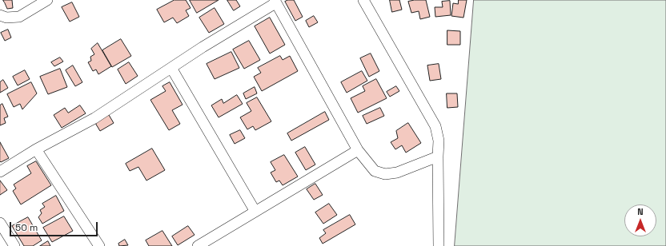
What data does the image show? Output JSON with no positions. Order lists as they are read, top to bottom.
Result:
{
  "scale_bar": "50 m",
  "north": "top"
}
